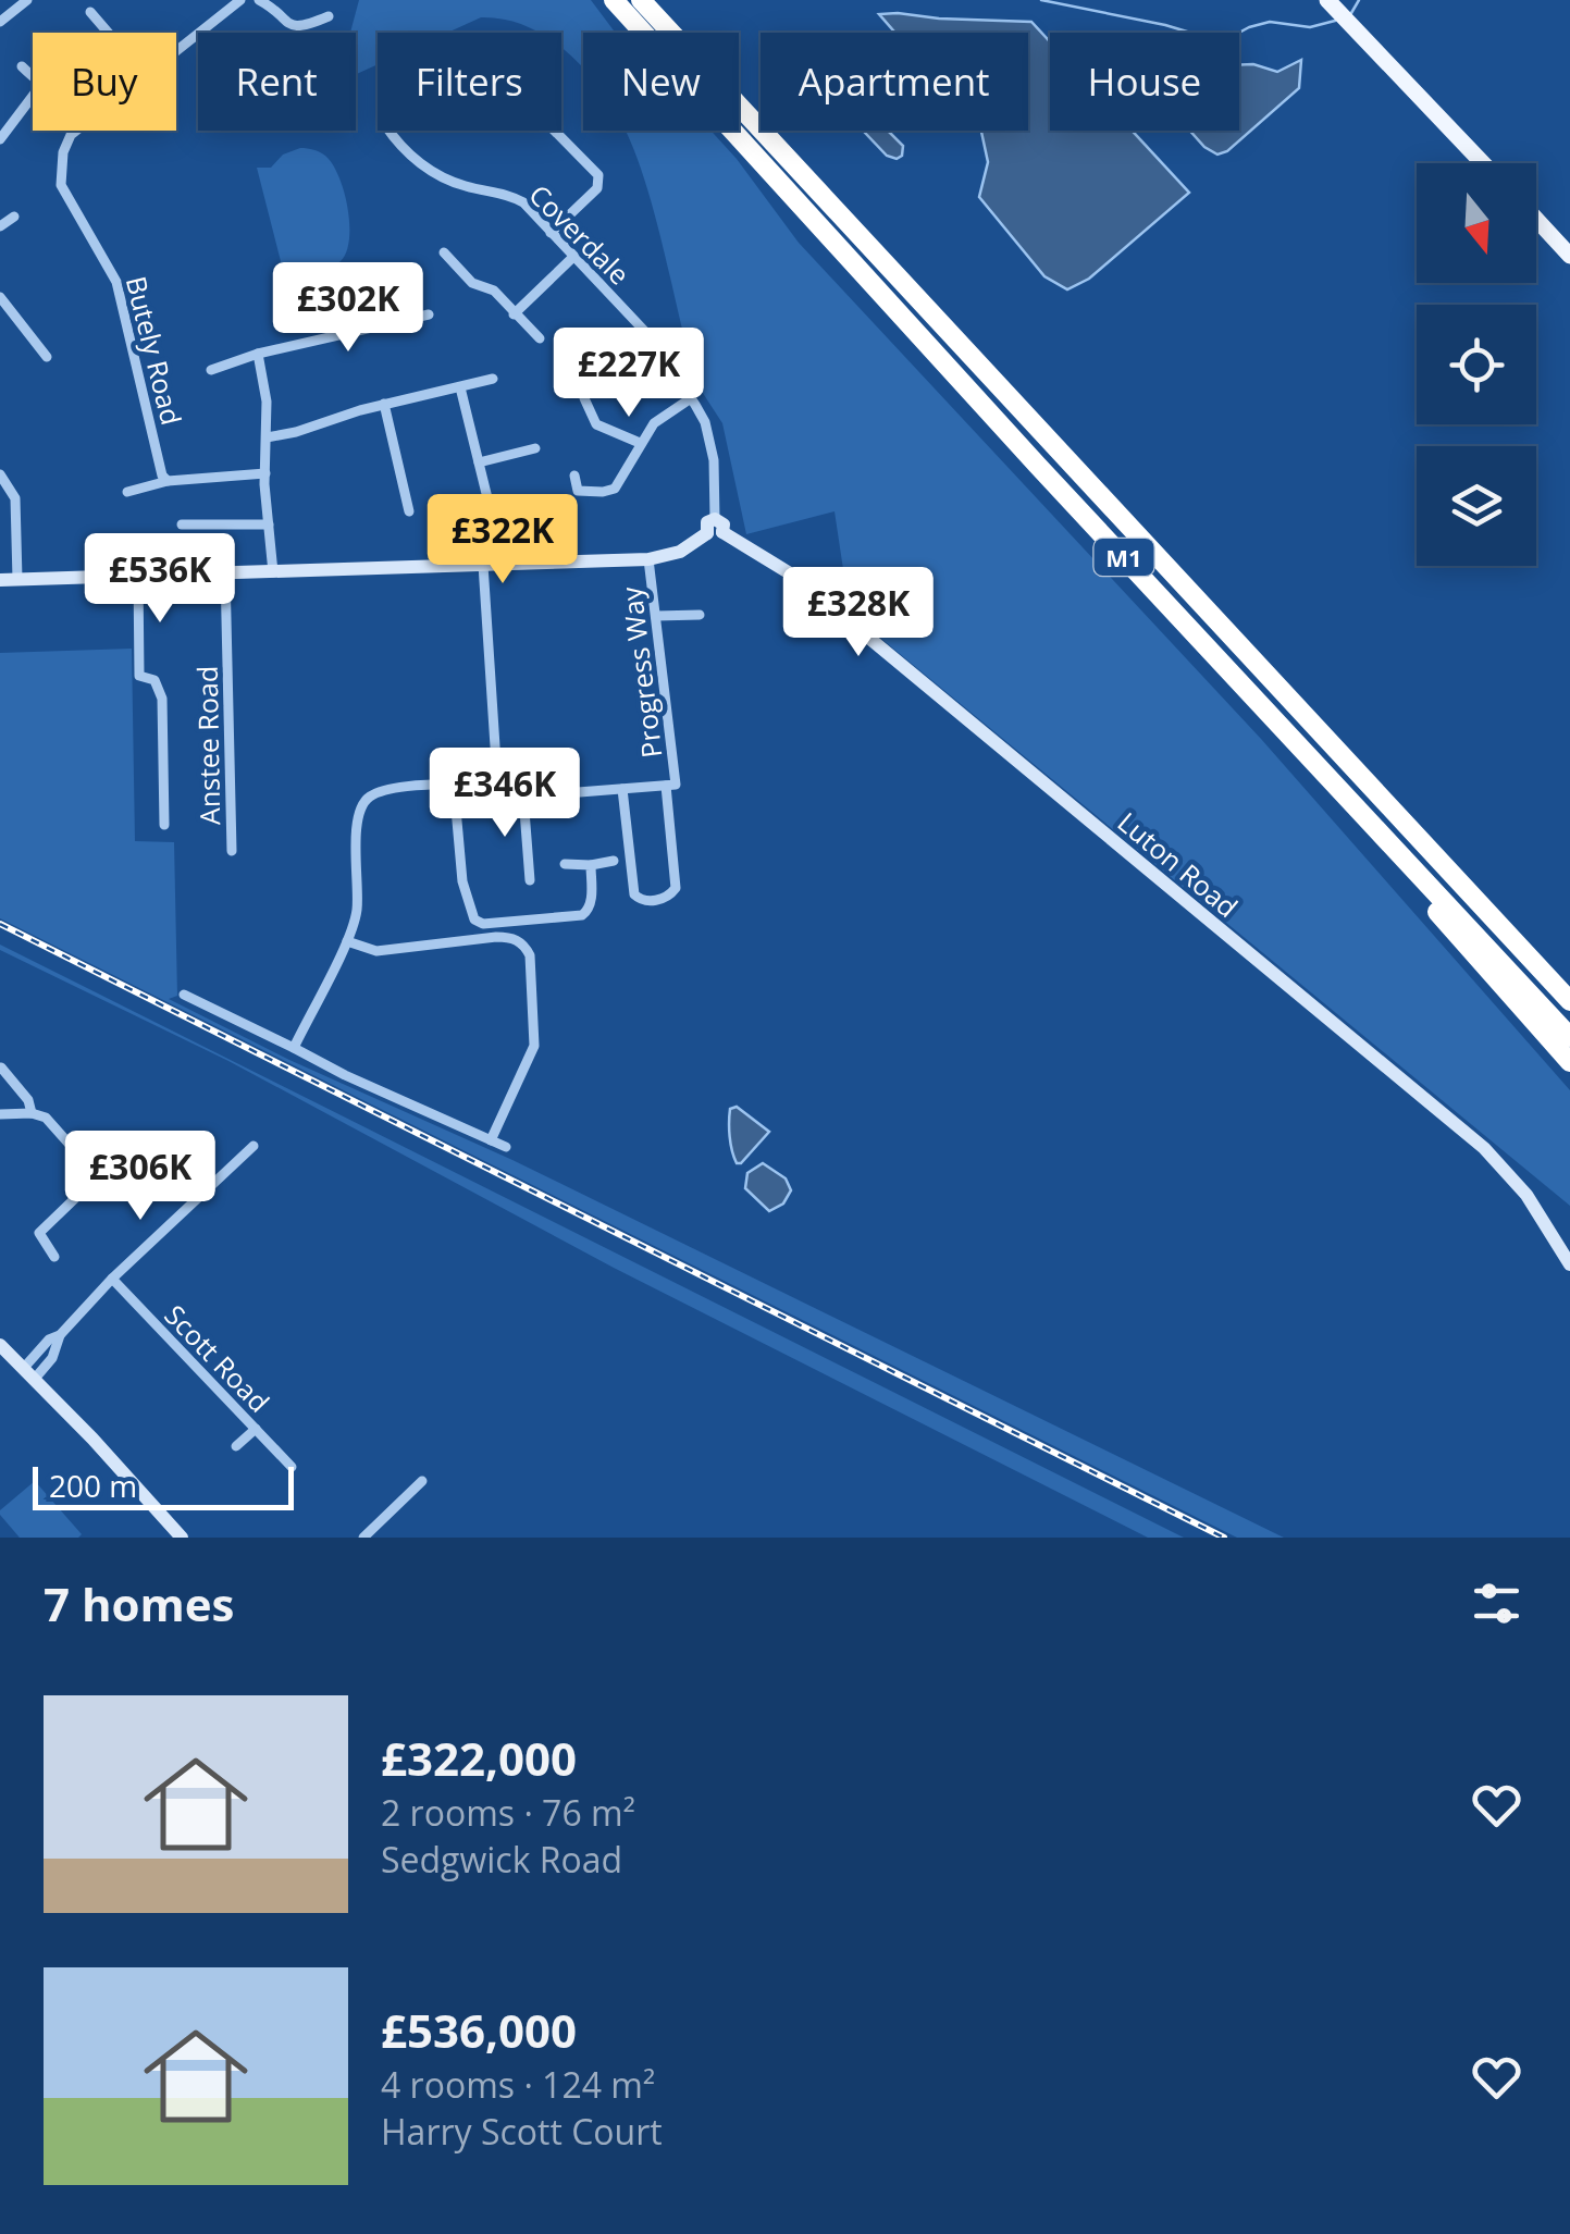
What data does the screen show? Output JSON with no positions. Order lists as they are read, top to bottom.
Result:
{
  "streets": {
    "highway": ["M1"],
    "main road": ["Luton Road"],
    "street": [
      "Coverdale",
      "Butely Road",
      "Progress Way",
      "Anstee Road",
      "Scott Road"
    ]
  },
  "crossings": [
    ["Coverdale", "Luton Road"]
  ],
  "scale_bar": "200 m",
  "north": "bottom",
  "page": {
    "chip": [
      "Buy",
      "Rent",
      "Filters",
      "New",
      "Apartment",
      "House"
    ],
    "price": [
      "£302K",
      "£227K",
      "£322K",
      "£536K",
      "£328K",
      "£346K",
      "£306K"
    ],
    "scale": "200 m",
    "heading": "7 homes",
    "list": [
      {
        "name": "£322,000",
        "note": "2 rooms · 76 m² · Sedgwick Road"
      },
      {
        "name": "£536,000",
        "note": "4 rooms · 124 m² · Harry Scott Court"
      }
    ]
  }
}
